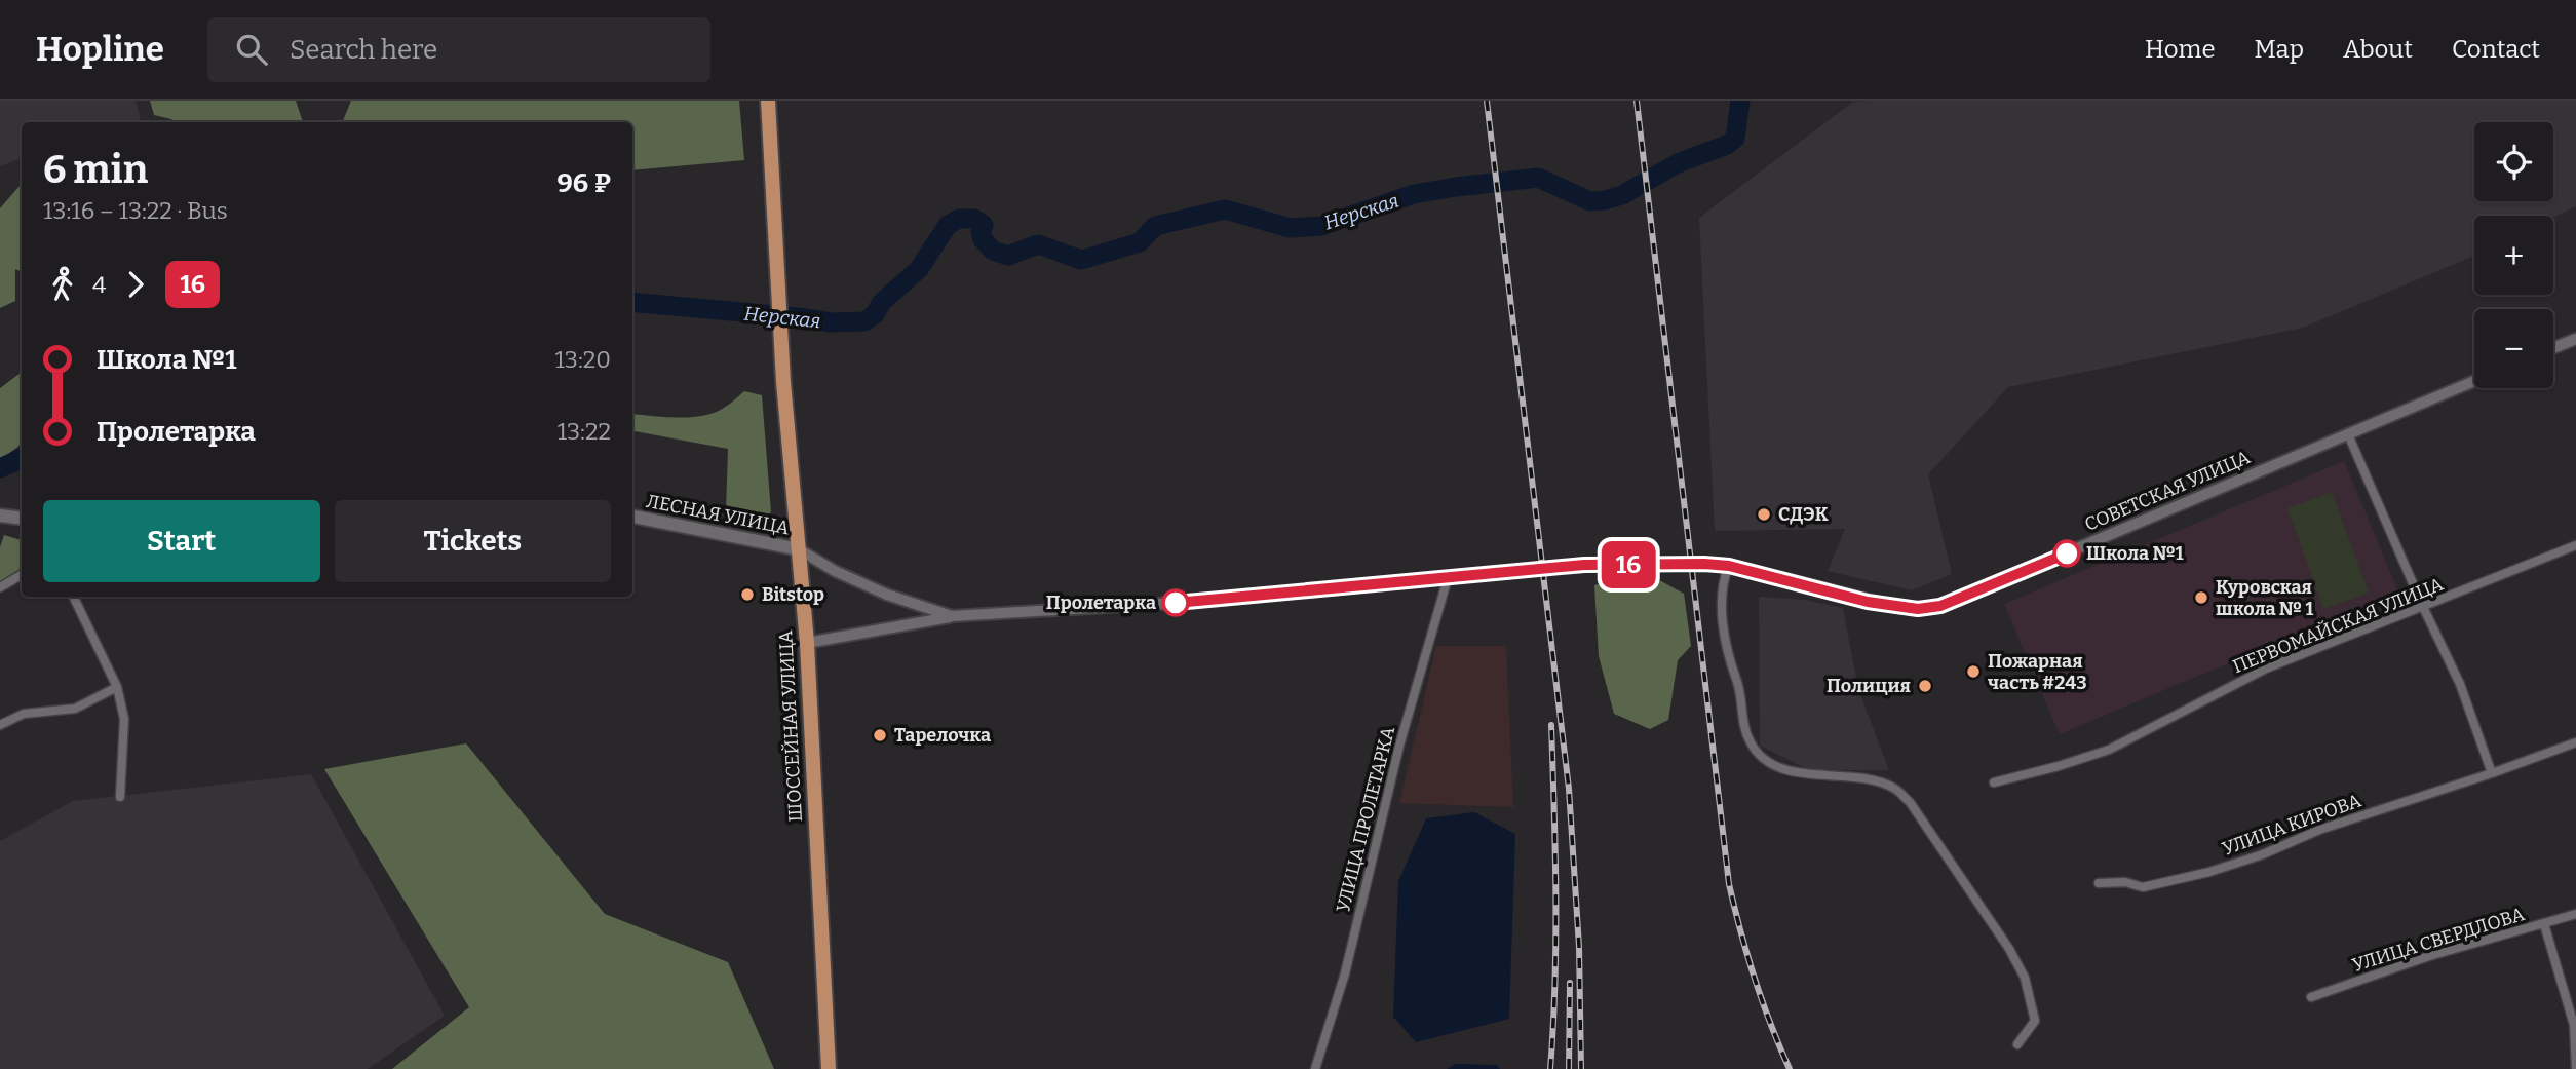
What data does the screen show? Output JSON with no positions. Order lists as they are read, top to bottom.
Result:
{
  "streets": {
    "highway": ["ШОССЕЙНАЯ УЛИЦА"],
    "main road": ["ЛЕСНАЯ УЛИЦА"],
    "street": [
      "СОВЕТСКАЯ УЛИЦА",
      "ПЕРВОМАЙСКАЯ УЛИЦА",
      "УЛИЦА ПРОЛЕТАРКА",
      "УЛИЦА КИРОВА",
      "УЛИЦА СВЕРДЛОВА"
    ]
  },
  "crossings": [
    ["СОВЕТСКАЯ УЛИЦА", "ЛЕСНАЯ УЛИЦА"],
    ["СОВЕТСКАЯ УЛИЦА", "ШОССЕЙНАЯ УЛИЦА"],
    ["СОВЕТСКАЯ УЛИЦА", "УЛИЦА ПРОЛЕТАРКА"],
    ["ЛЕСНАЯ УЛИЦА", "ШОССЕЙНАЯ УЛИЦА"]
  ],
  "water": ["Нерская"],
  "places": [
    "СДЭК",
    "Школа №1",
    "Bitstop",
    "Куровская школа № 1",
    "Пролетарка",
    "Пожарная часть #243",
    "Полиция",
    "Тарелочка"
  ],
  "lines": ["bus line 16"],
  "page": {
    "header": "Hopline",
    "search": "Search here",
    "nav": [
      "Home",
      "Map",
      "About",
      "Contact"
    ],
    "on_map": "16",
    "map_buttons": ["+", "−"],
    "heading": ["6 min", "13:16 – 13:22 · Bus", "96 ₽"],
    "legs": ["4", "16"],
    "list": [
      {
        "name": "Школа №1",
        "value": "13:20"
      },
      {
        "name": "Пролетарка",
        "value": "13:22"
      }
    ],
    "buttons": ["Start", "Tickets"]
  }
}
